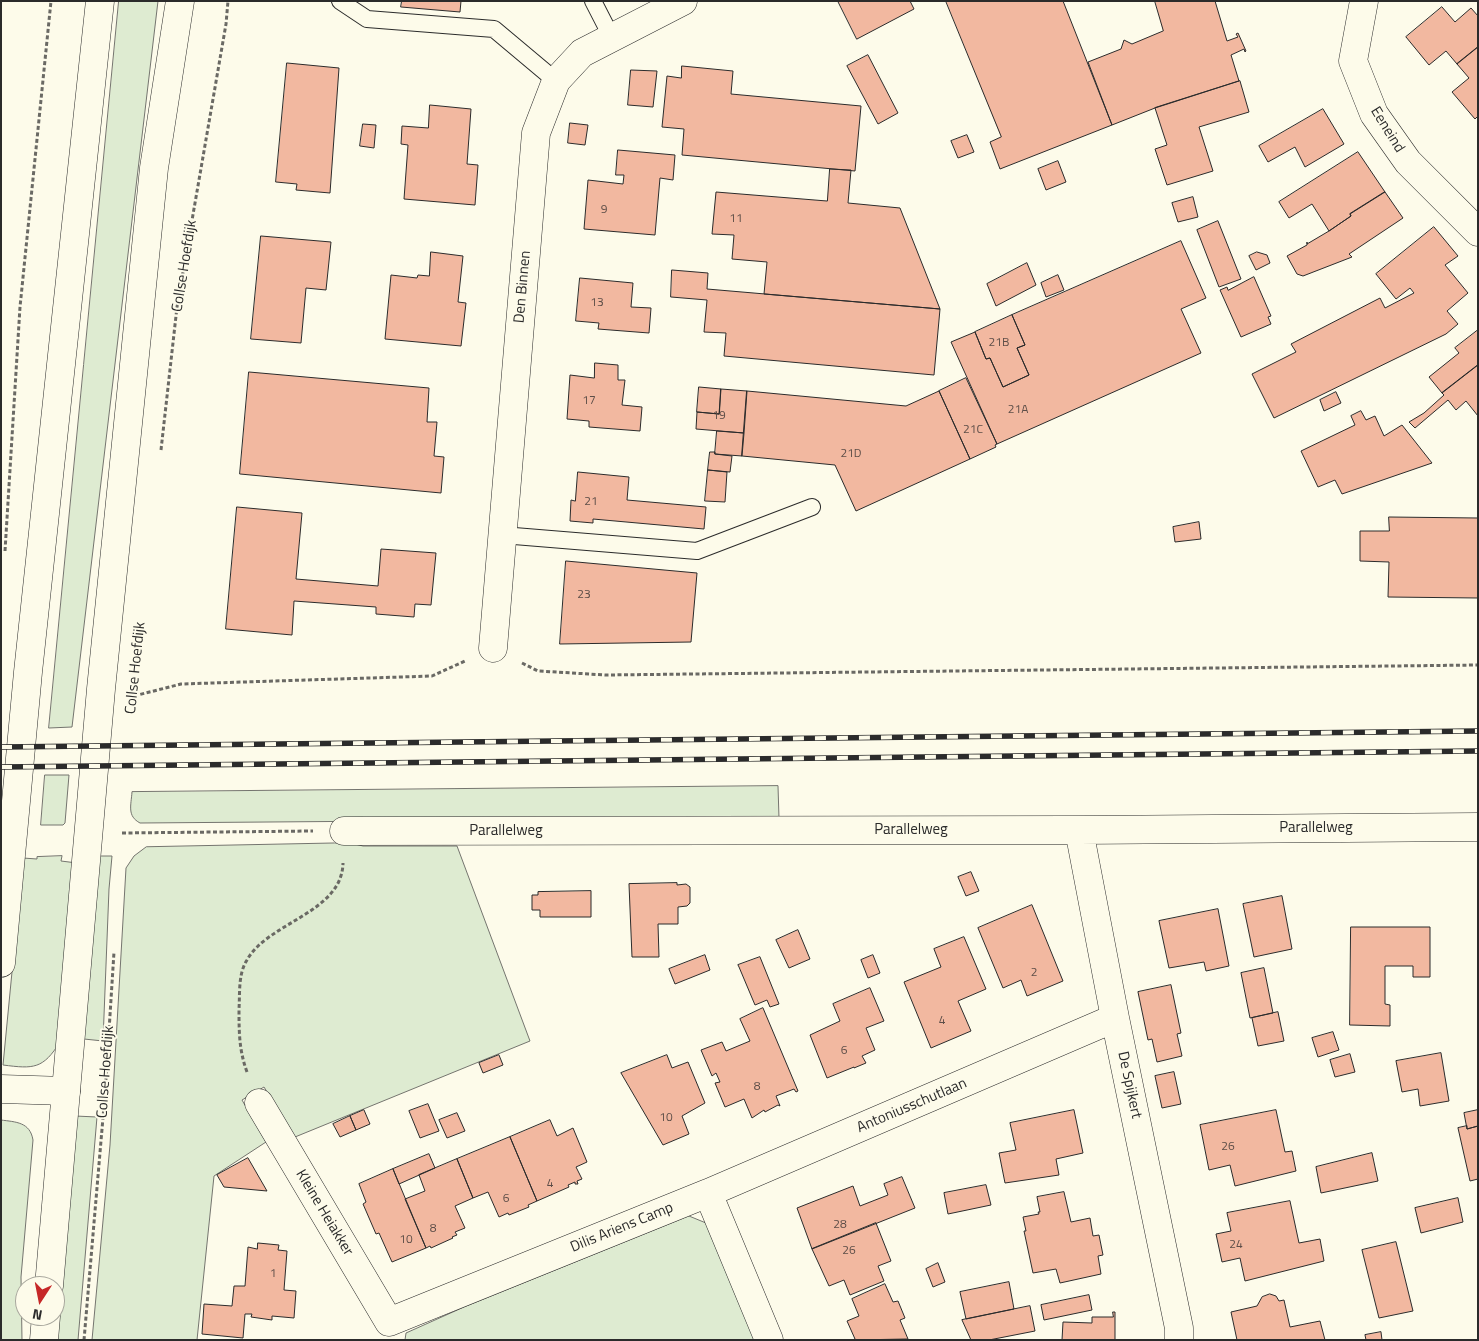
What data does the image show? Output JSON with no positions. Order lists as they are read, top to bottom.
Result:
{
  "streets": {
    "street": [
      "Eeneind",
      "Den Binnen",
      "Parallelweg",
      "De Spijkert",
      "Antoniusschutlaan",
      "Kleine Heiakker",
      "Dilis Ariens Camp"
    ],
    "path": ["Collse Hoefdijk"]
  },
  "crossings": [
    ["Parallelweg", "De Spijkert"],
    ["De Spijkert", "Antoniusschutlaan"],
    ["Antoniusschutlaan", "Dilis Ariens Camp"],
    ["Kleine Heiakker", "Dilis Ariens Camp"]
  ],
  "house_numbers": [
    "9",
    "11",
    "13",
    "21B",
    "17",
    "21A",
    "19",
    "21C",
    "21D",
    "21",
    "23",
    "2",
    "4",
    "6",
    "8",
    "10",
    "26",
    "4",
    "6",
    "28",
    "8",
    "10",
    "24",
    "26",
    "1"
  ],
  "north": "bottom"
}
